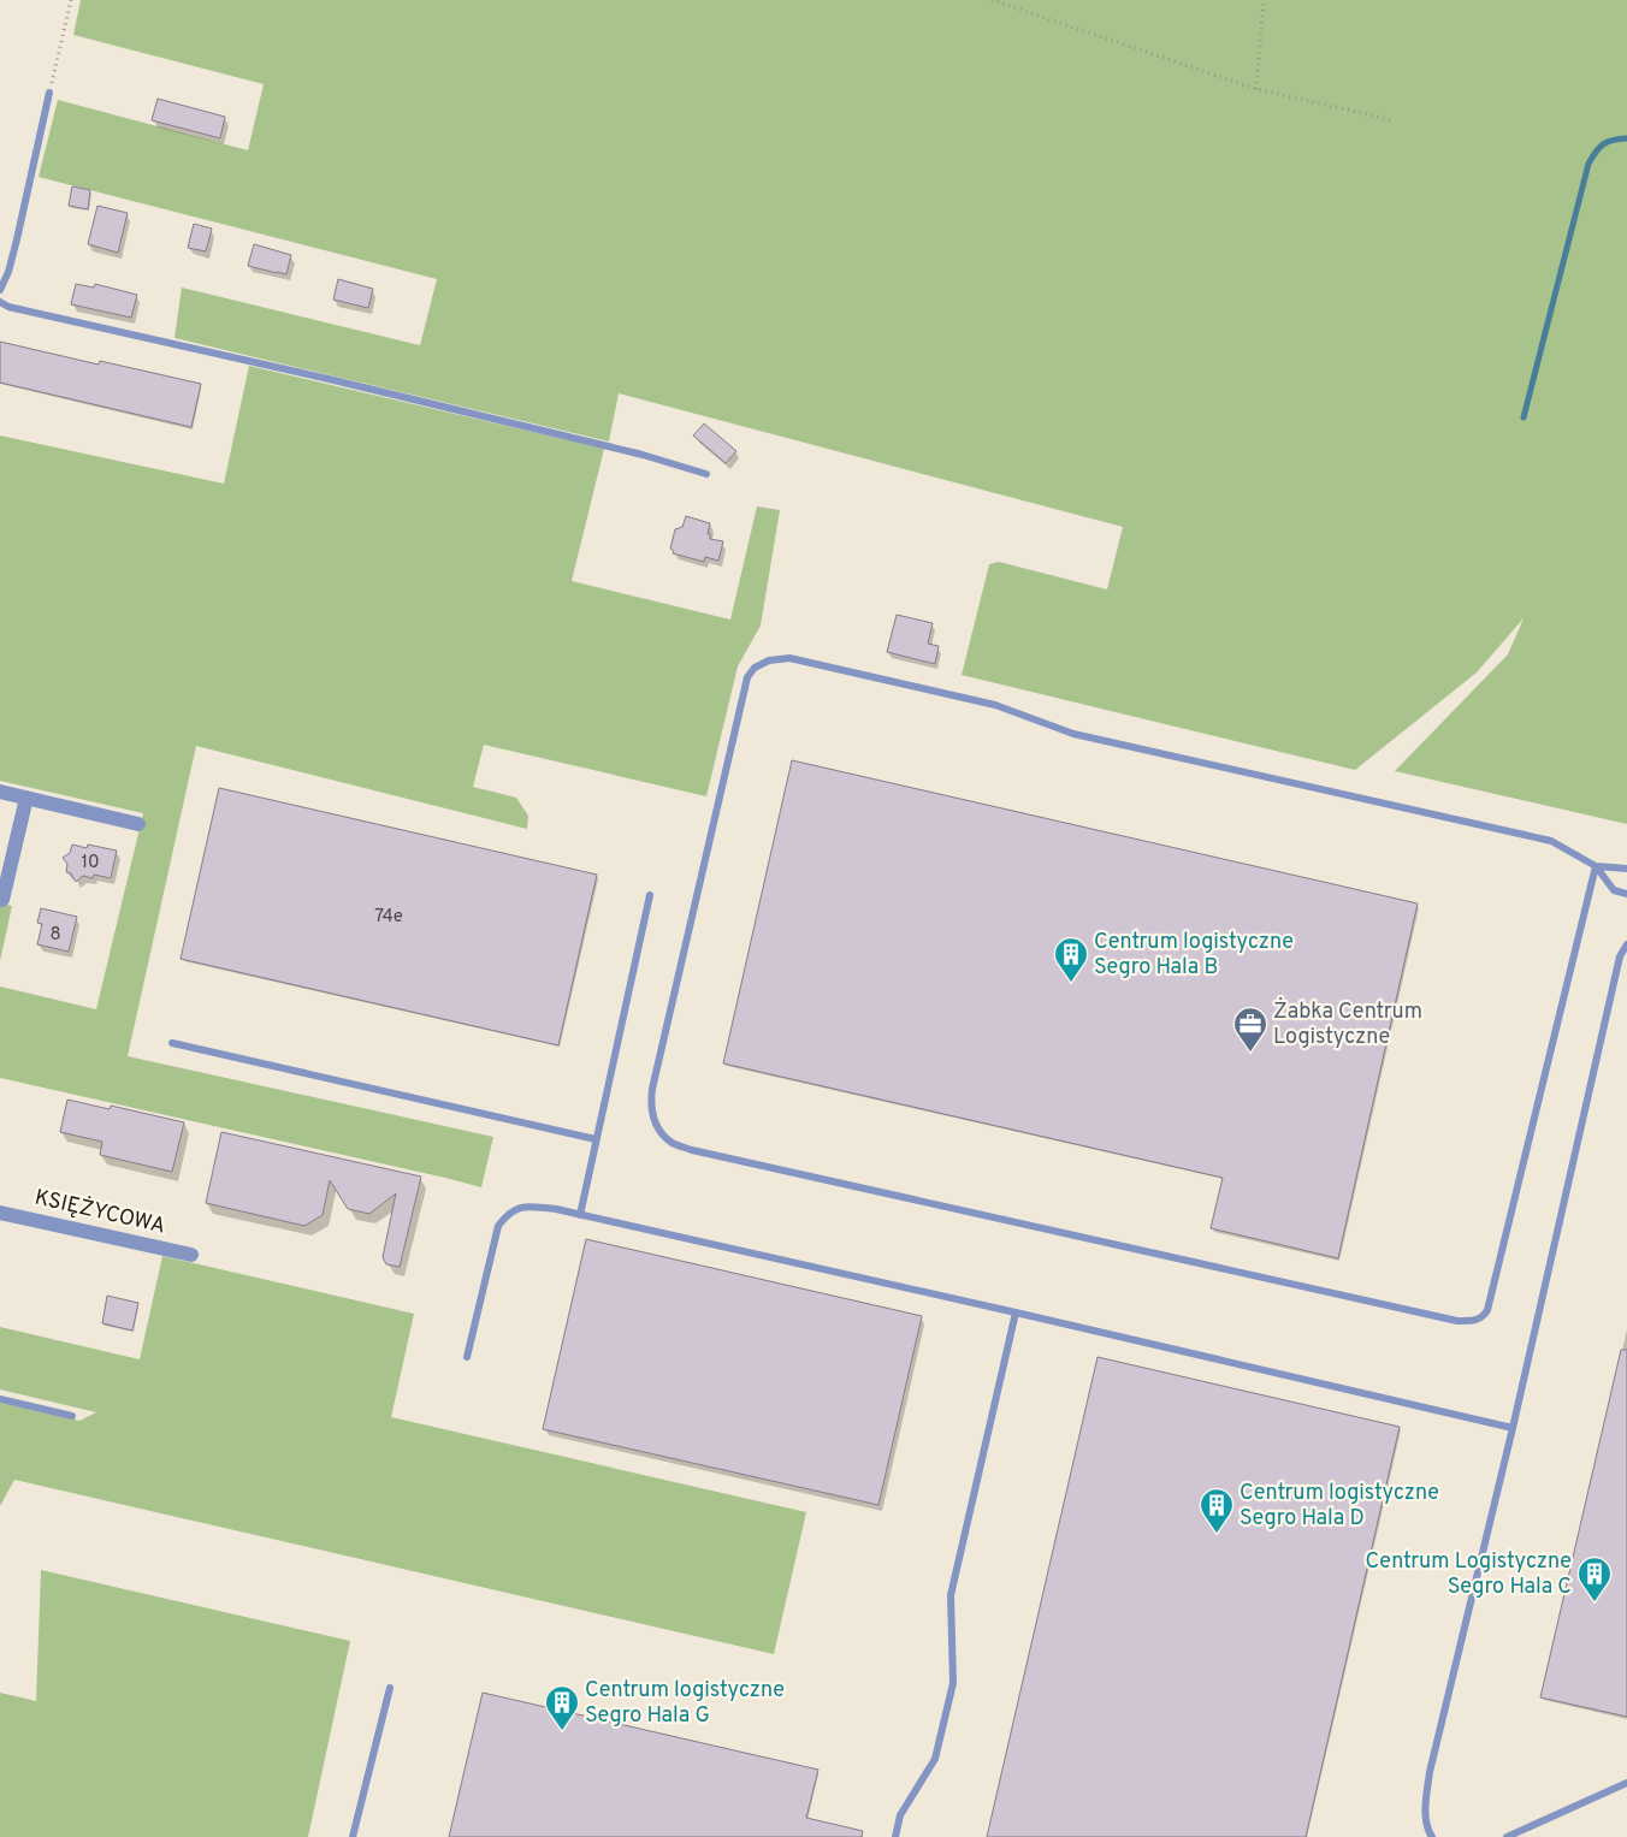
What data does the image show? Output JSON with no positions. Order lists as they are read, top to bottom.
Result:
{
  "streets": {
    "street": ["KSIĘŻYCOWA"]
  },
  "places": {
    "building": [
      "Centrum logistyczne Segro Hala B",
      "Centrum logistyczne Segro Hala D",
      "Centrum Logistyczne Segro Hala C",
      "Centrum logistyczne Segro Hala G"
    ],
    "office": ["Żabka Centrum Logistyczne"]
  },
  "house_numbers": ["10", "74e", "8"]
}
